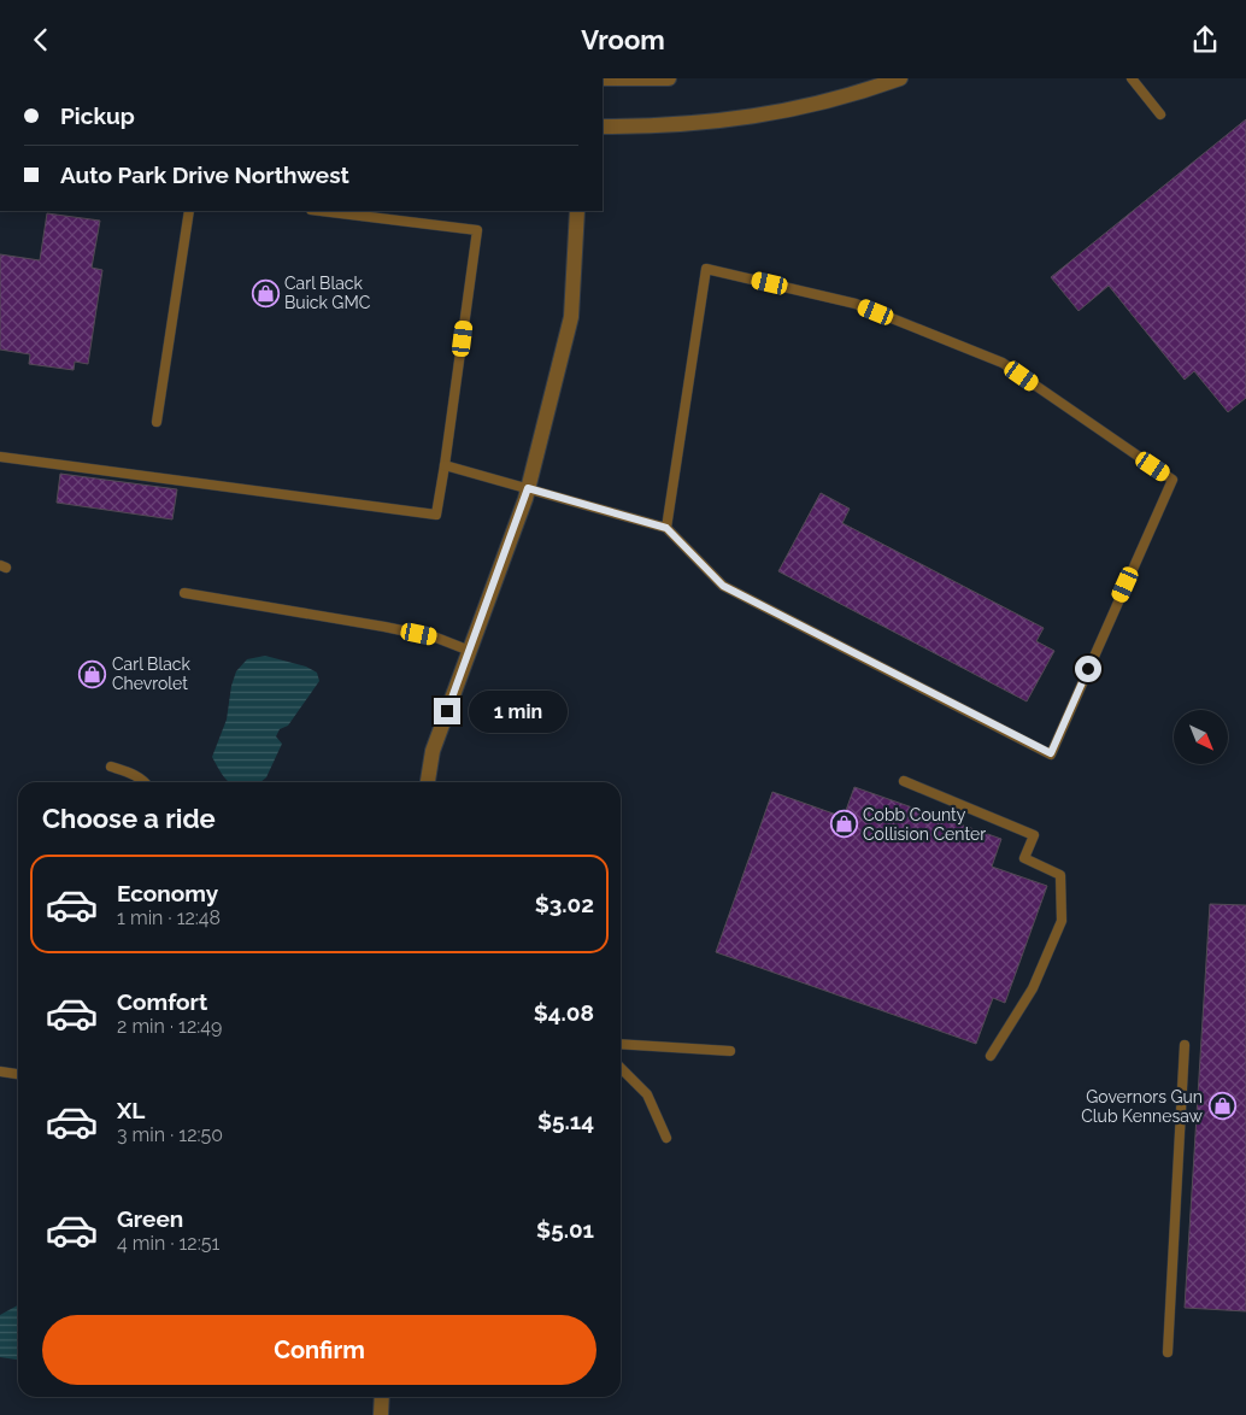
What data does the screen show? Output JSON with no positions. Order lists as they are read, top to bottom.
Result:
{
  "places": {
    "shop": [
      "Carl Black Buick GMC",
      "Carl Black Chevrolet",
      "Cobb County Collision Center",
      "Governors Gun Club Kennesaw"
    ]
  },
  "north": "bottom right",
  "page": {
    "header": "Vroom",
    "banner": ["Pickup", "Auto Park Drive Northwest"],
    "bubble": "1 min",
    "heading": "Choose a ride",
    "list": [
      {
        "name": "Economy",
        "note": "1 min · 12:48",
        "value": "$3.02"
      },
      {
        "name": "Comfort",
        "note": "2 min · 12:49",
        "value": "$4.08"
      },
      {
        "name": "XL",
        "note": "3 min · 12:50",
        "value": "$5.14"
      },
      {
        "name": "Green",
        "note": "4 min · 12:51",
        "value": "$5.01"
      }
    ],
    "buttons": "Confirm"
  }
}
